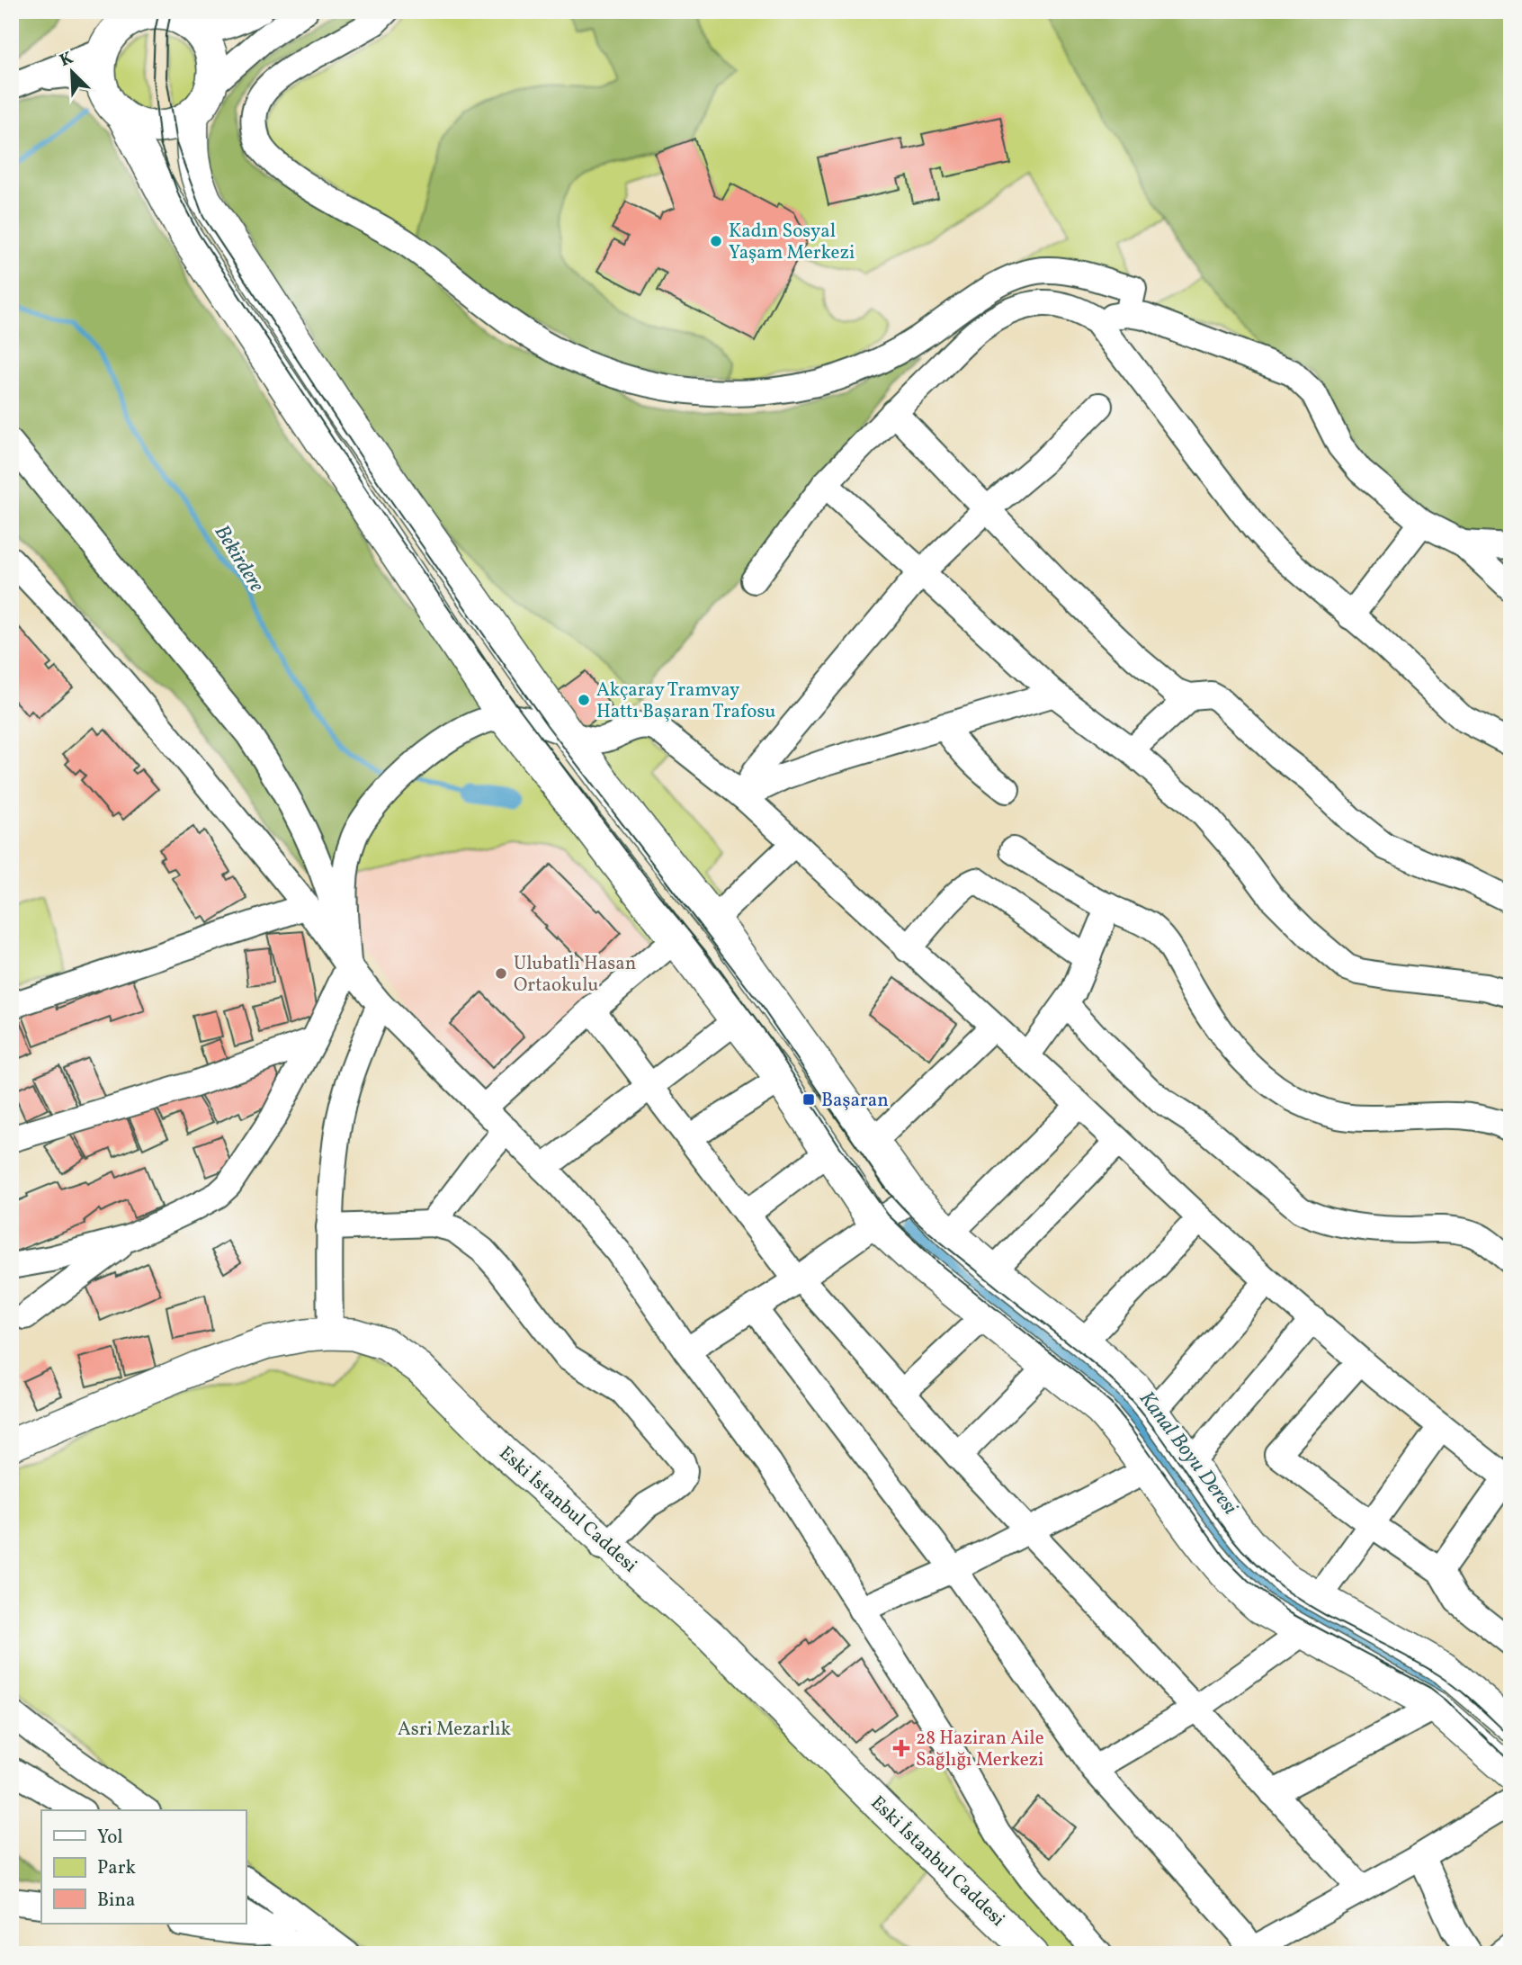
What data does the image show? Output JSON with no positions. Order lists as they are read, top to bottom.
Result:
{
  "streets": {
    "main road": ["Eski İstanbul Caddesi"]
  },
  "water": ["Bekirdere", "Kanal Boyu Deresi"],
  "parks": ["Asri Mezarlık"],
  "places": {
    "other": ["Kadın Sosyal Yaşam Merkezi", "Akçaray Tramvay Hattı Başaran Trafosu", "Ulubatlı Hasan Ortaokulu"],
    "transit": ["Başaran"],
    "health": ["28 Haziran Aile Sağlığı Merkezi"]
  },
  "legend": ["Yol", "Park", "Bina"],
  "north": "top left"
}
